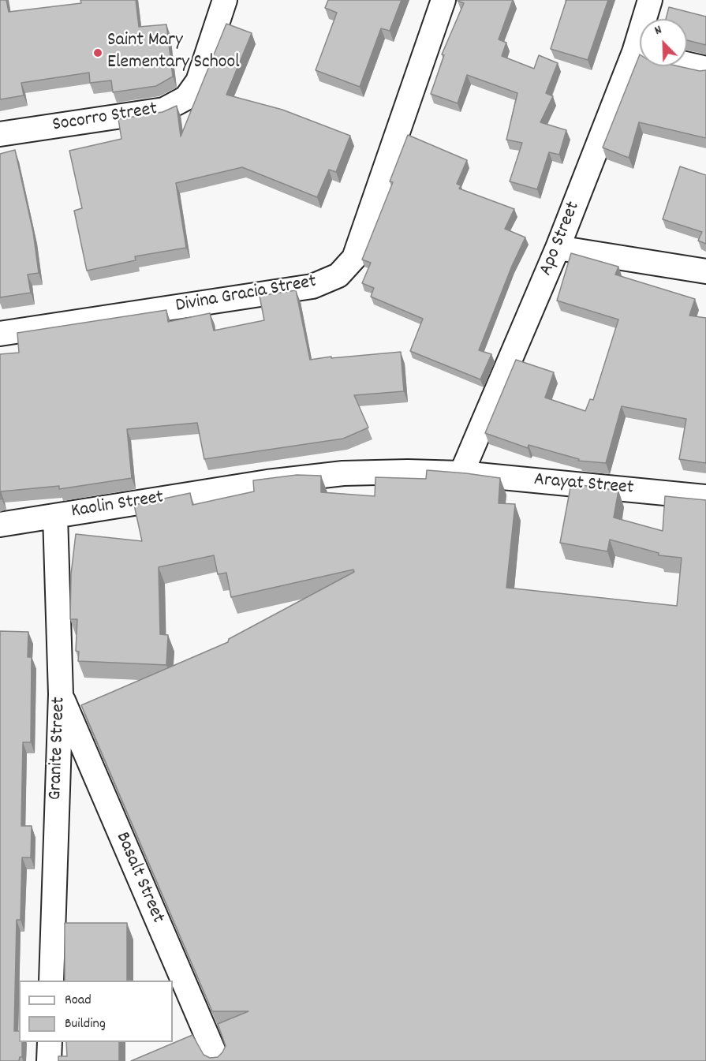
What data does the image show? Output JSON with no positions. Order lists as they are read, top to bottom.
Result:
{
  "streets": {
    "street": [
      "Socorro Street",
      "Apo Street",
      "Divina Gracia Street",
      "Arayat Street",
      "Kaolin Street",
      "Granite Street",
      "Basalt Street"
    ]
  },
  "crossings": [
    ["Apo Street", "Arayat Street"],
    ["Apo Street", "Kaolin Street"],
    ["Arayat Street", "Kaolin Street"],
    ["Kaolin Street", "Granite Street"],
    ["Granite Street", "Basalt Street"]
  ],
  "places": ["Saint Mary Elementary School"],
  "legend": ["Road", "Building"],
  "north": "top left"
}
